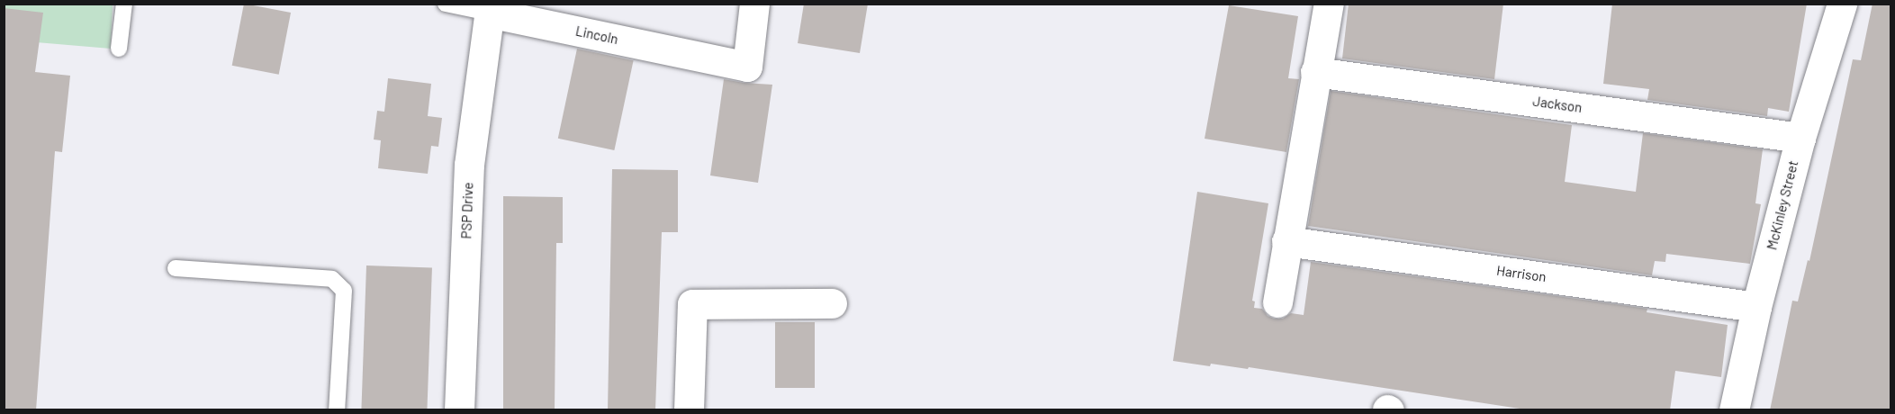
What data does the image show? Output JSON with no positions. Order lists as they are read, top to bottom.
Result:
{
  "streets": {
    "street": [
      "Lincoln",
      "Jackson",
      "McKinley Street",
      "PSP Drive",
      "Harrison"
    ]
  },
  "crossings": [
    ["Lincoln", "PSP Drive"],
    ["Jackson", "McKinley Street"],
    ["McKinley Street", "Harrison"]
  ]
}
